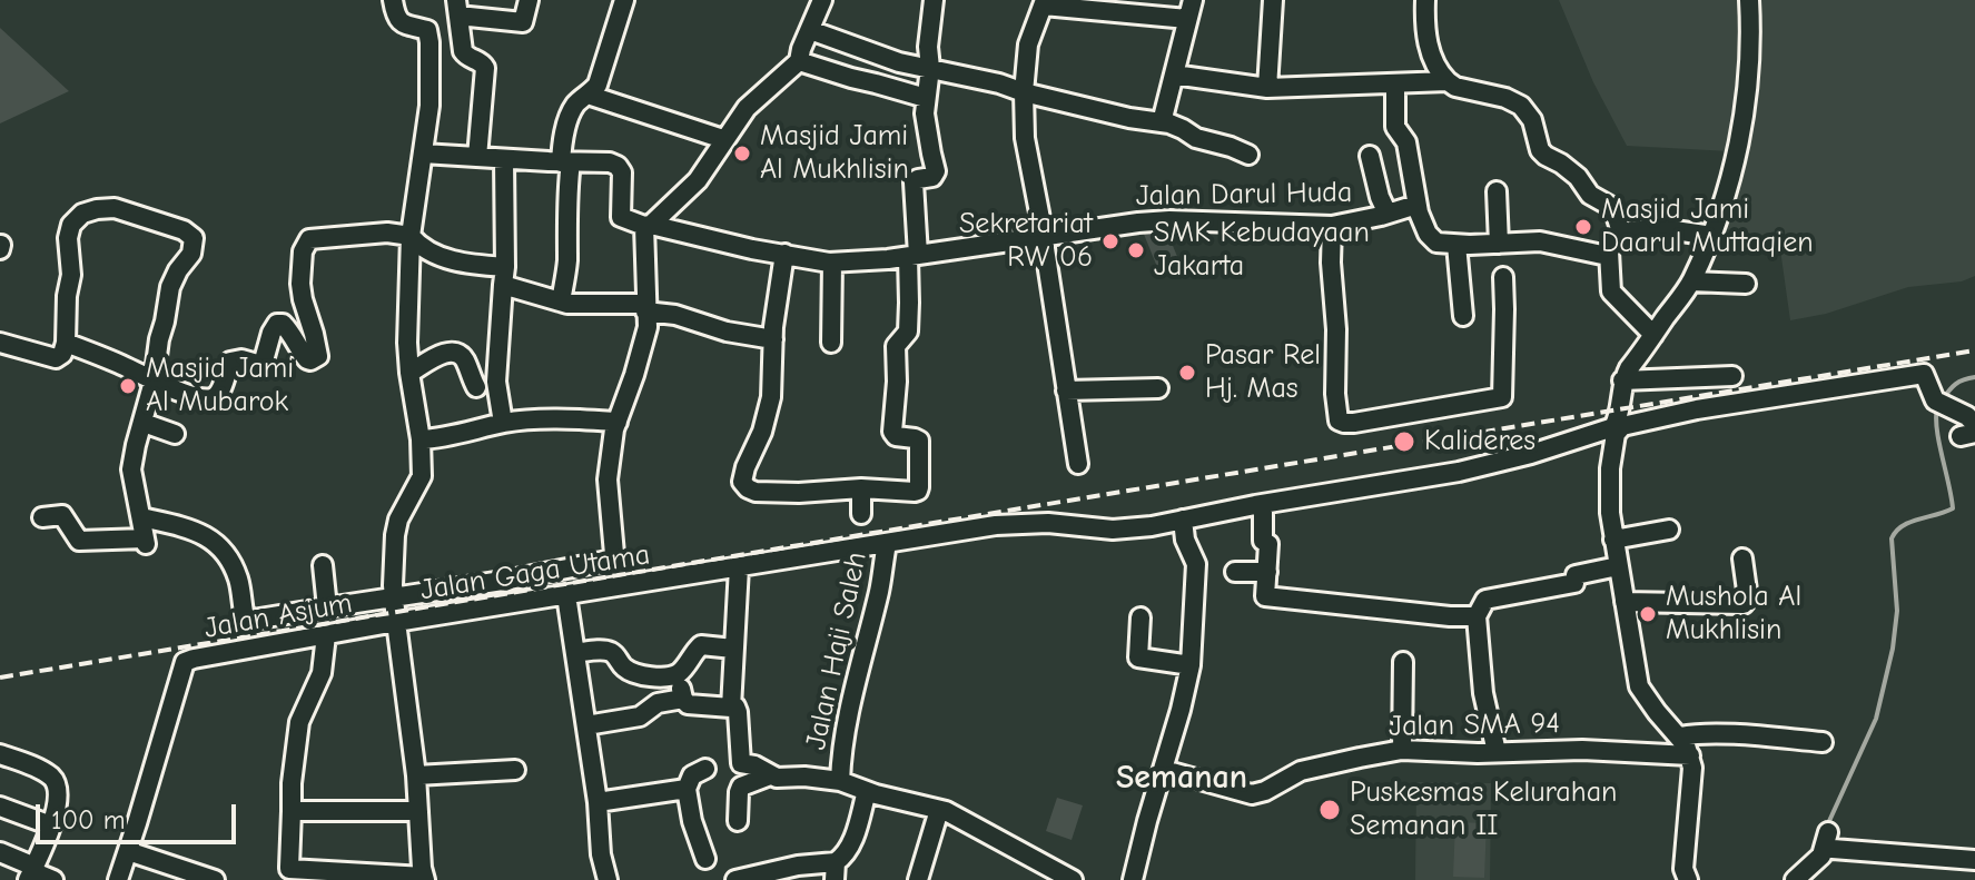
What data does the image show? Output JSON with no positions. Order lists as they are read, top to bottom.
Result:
{
  "streets": {
    "street": [
      "Jalan Darul Huda",
      "Jalan Gaga Utama",
      "Jalan Asjum",
      "Jalan Haji Saleh",
      "Jalan SMA 94"
    ]
  },
  "crossings": [
    ["Jalan Gaga Utama", "Jalan Asjum"],
    ["Jalan Gaga Utama", "Jalan Haji Saleh"]
  ],
  "districts": ["Semanan"],
  "places": [
    "Masjid Jami Al Mukhlisin",
    "Masjid Jami Daarul Muttaqien",
    "Sekretariat RW 06",
    "SMK Kebudayaan Jakarta",
    "Pasar Rel Hj. Mas",
    "Masjid Jami Al Mubarok",
    "Kalideres",
    "Mushola Al Mukhlisin",
    "Puskesmas Kelurahan Semanan II"
  ],
  "scale_bar": "100 m"
}
